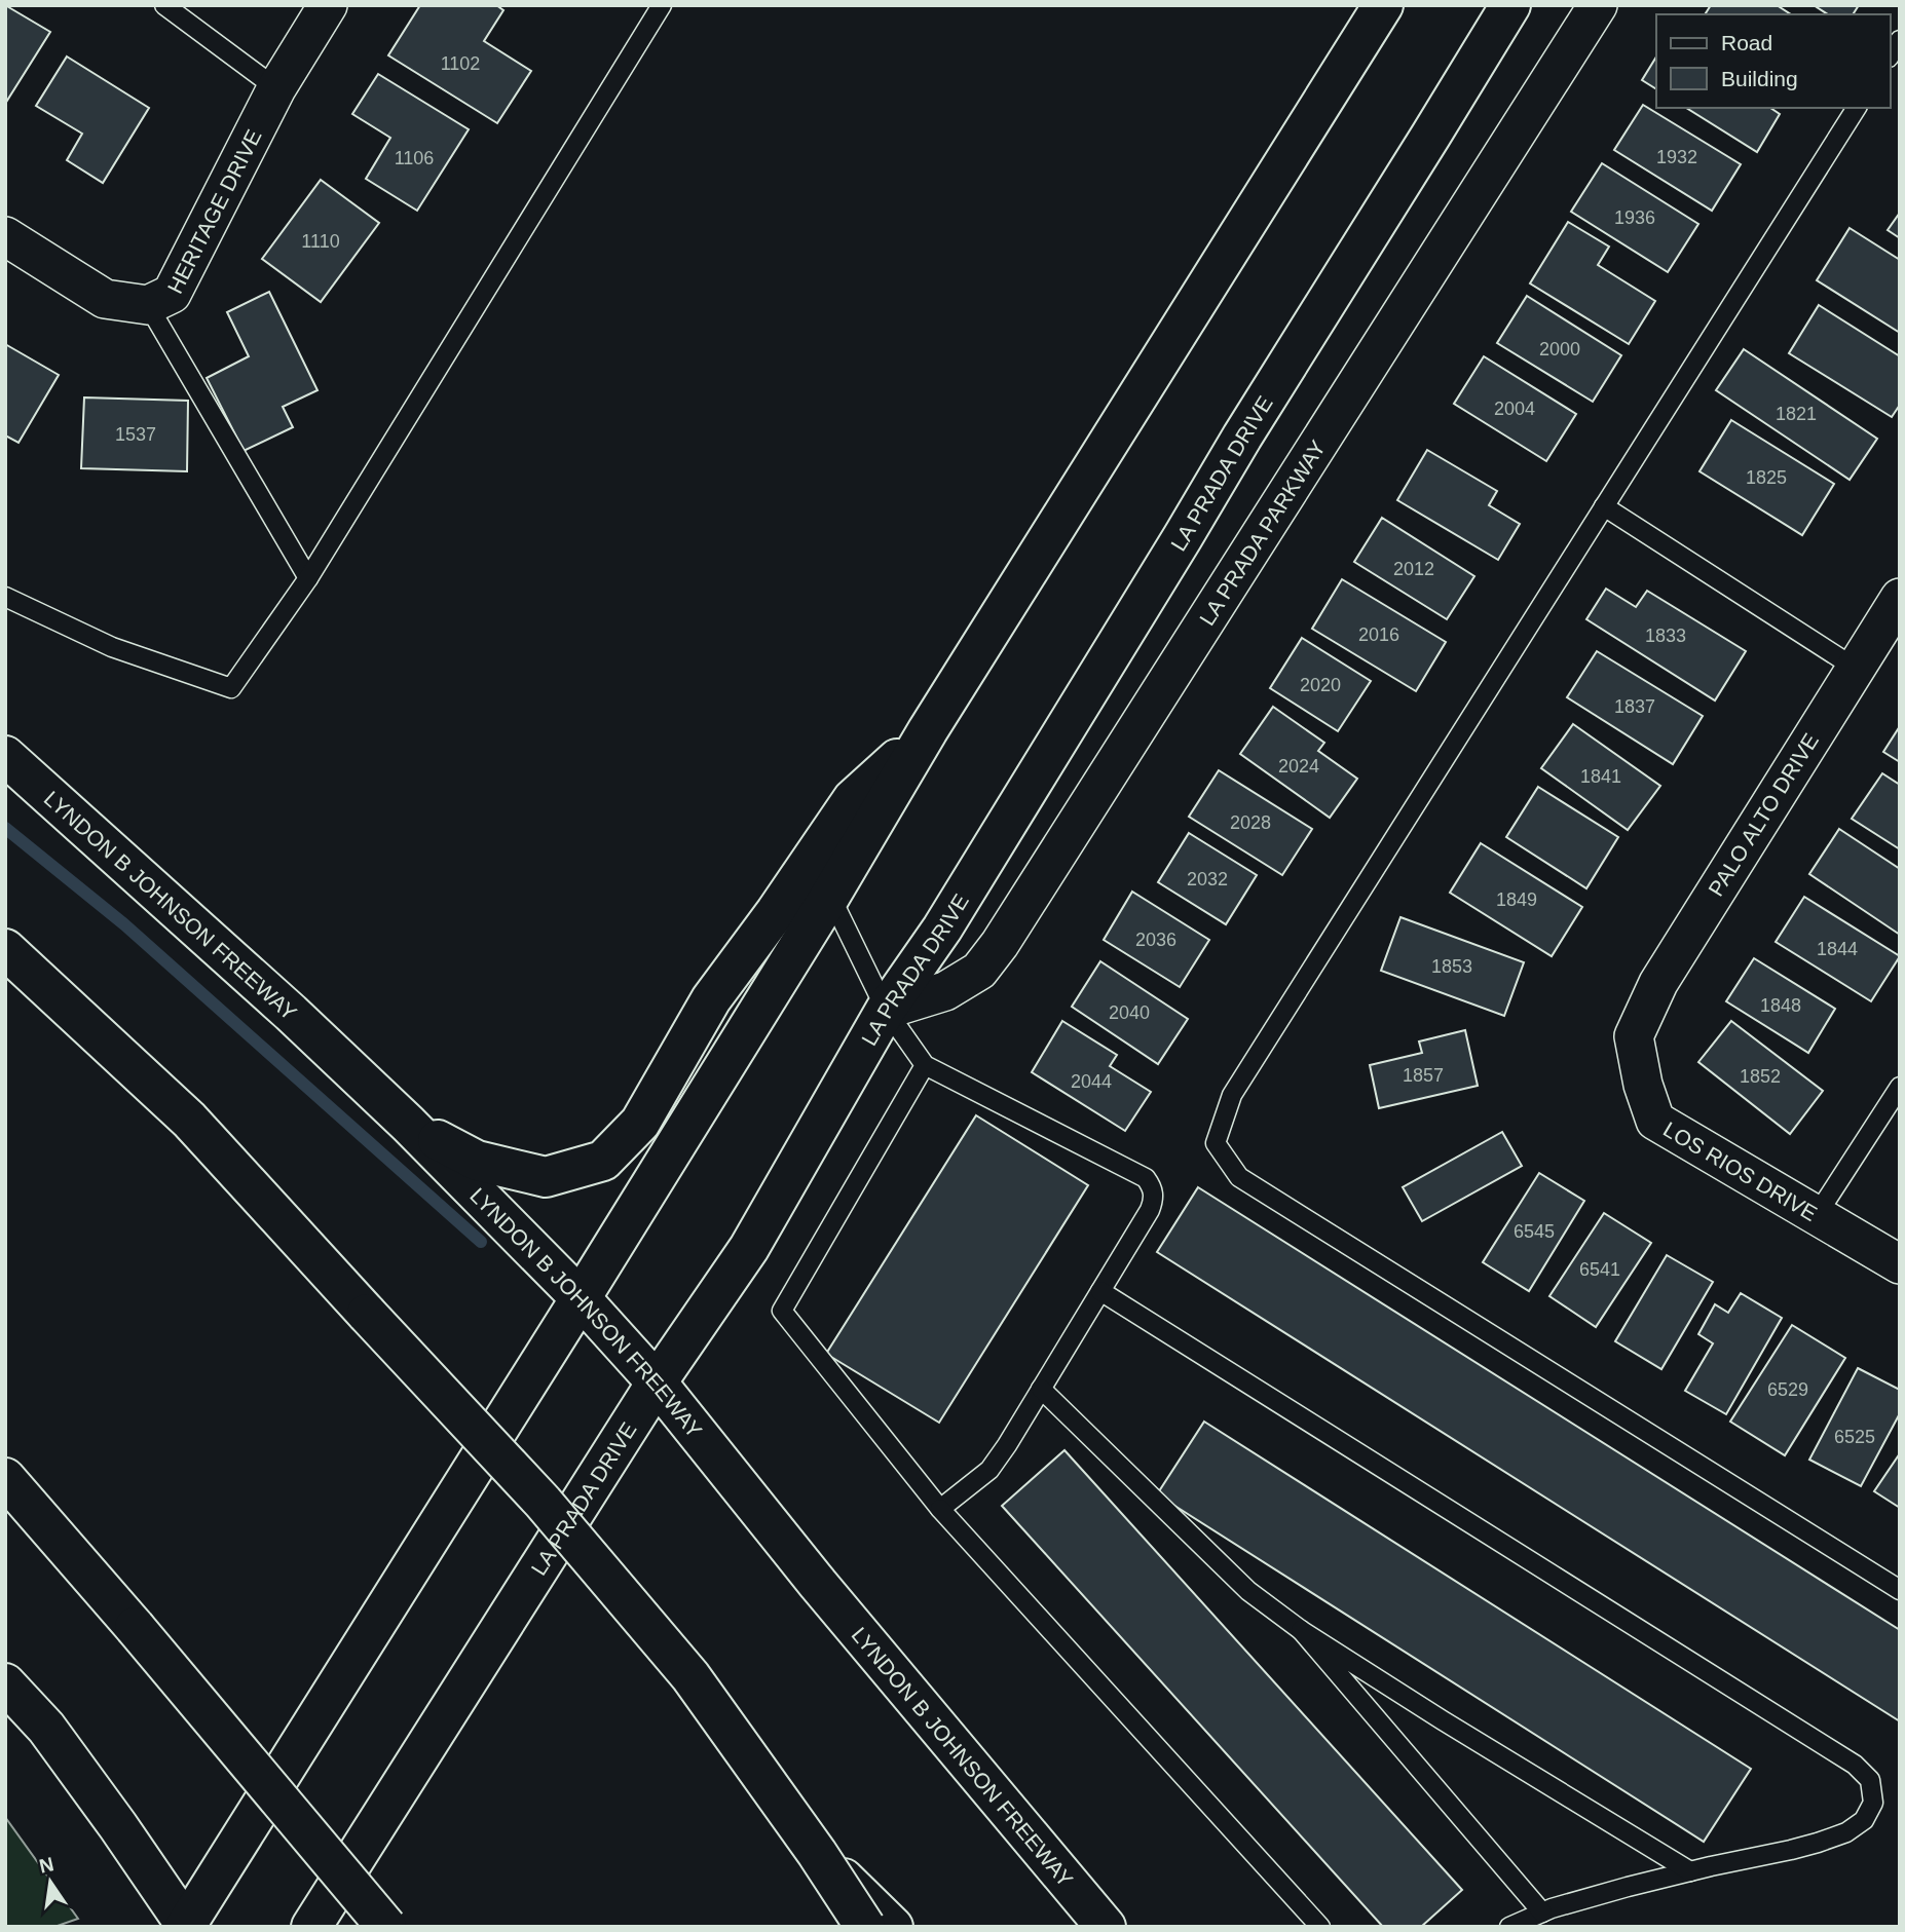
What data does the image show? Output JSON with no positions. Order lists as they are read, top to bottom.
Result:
{
  "streets": {
    "main road": ["LA PRADA DRIVE", "LYNDON B JOHNSON FREEWAY"],
    "street": [
      "HERITAGE DRIVE",
      "LA PRADA PARKWAY",
      "PALO ALTO DRIVE",
      "LOS RIOS DRIVE"
    ]
  },
  "crossings": [
    ["LA PRADA DRIVE", "LA PRADA PARKWAY"],
    ["LA PRADA DRIVE", "LYNDON B JOHNSON FREEWAY"],
    ["PALO ALTO DRIVE", "LOS RIOS DRIVE"]
  ],
  "house_numbers": [
    "1102",
    "1932",
    "1106",
    "1936",
    "1110",
    "2000",
    "2004",
    "1821",
    "1537",
    "1825",
    "2012",
    "2016",
    "1833",
    "2020",
    "1837",
    "2024",
    "1841",
    "2028",
    "2032",
    "1849",
    "2036",
    "1844",
    "1853",
    "1848",
    "2040",
    "1857",
    "1852",
    "2044",
    "6545",
    "6541",
    "6529",
    "6525"
  ],
  "legend": ["Road", "Building"],
  "north": "top"
}
